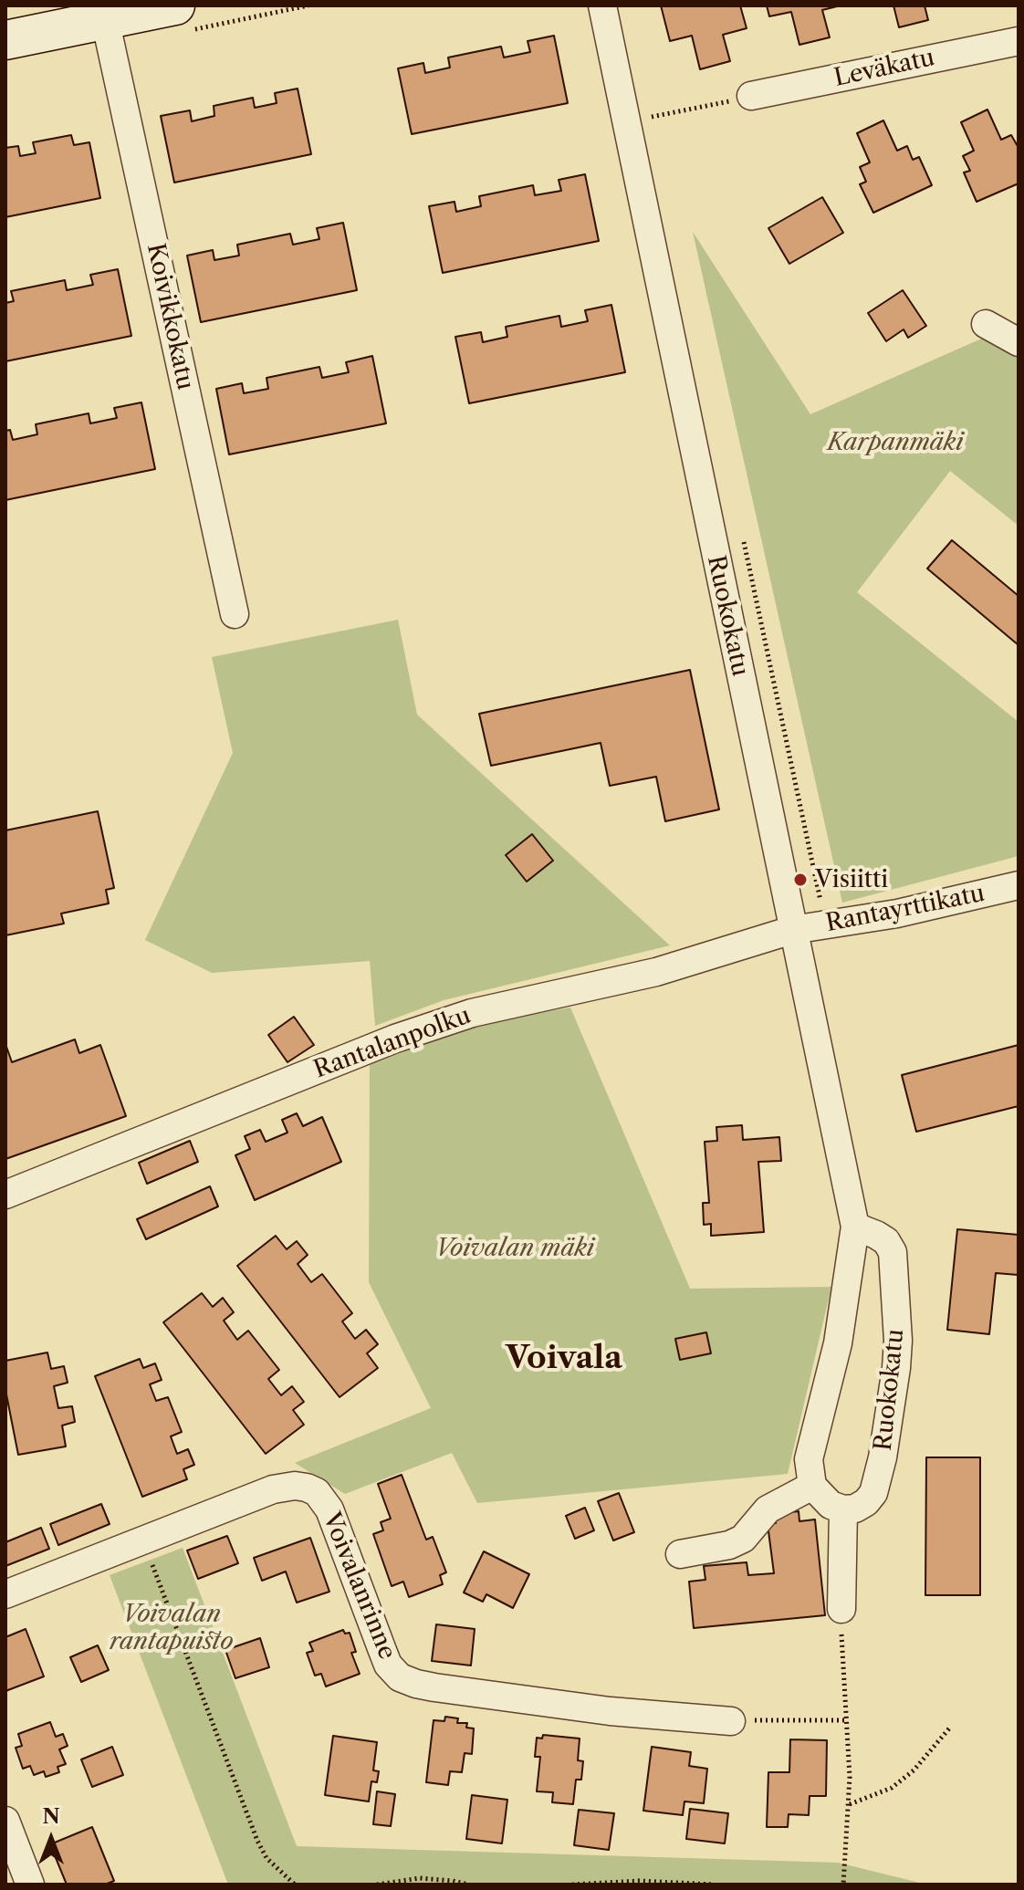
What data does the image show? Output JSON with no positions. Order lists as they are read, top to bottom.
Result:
{
  "streets": {
    "street": [
      "Leväkatu",
      "Koivikkokatu",
      "Ruokokatu",
      "Rantayrttikatu",
      "Rantalanpolku",
      "Voivalanrinne"
    ]
  },
  "crossings": [
    ["Ruokokatu", "Rantayrttikatu"],
    ["Ruokokatu", "Rantalanpolku"],
    ["Rantayrttikatu", "Rantalanpolku"]
  ],
  "districts": ["Voivala"],
  "parks": ["Karpanmäki", "Voivalan mäki", "Voivalan rantapuisto"],
  "places": ["Visiitti"],
  "north": "top"
}
